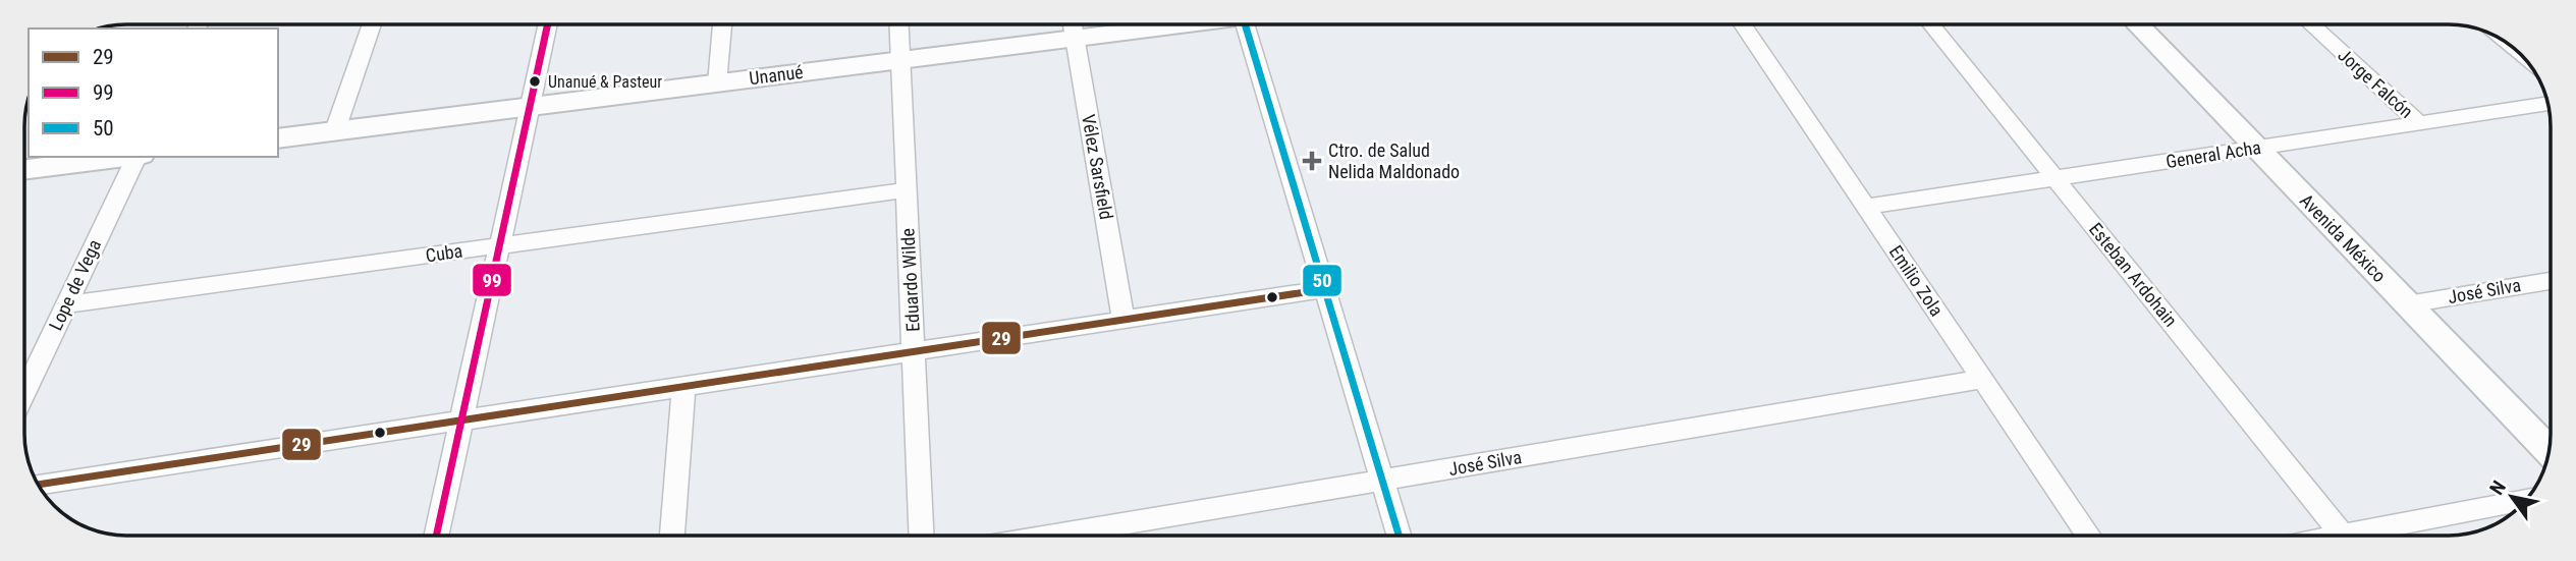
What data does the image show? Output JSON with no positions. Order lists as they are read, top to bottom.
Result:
{
  "streets": {
    "street": [
      "Unanué",
      "Jorge Falcón",
      "General Acha",
      "Vélez Sarsfield",
      "Avenida México",
      "Cuba",
      "Esteban Ardohain",
      "Eduardo Wilde",
      "Emilio Zola",
      "Lope de Vega",
      "José Silva"
    ]
  },
  "crossings": [
    ["Unanué", "Vélez Sarsfield"],
    ["Unanué", "Eduardo Wilde"],
    ["Jorge Falcón", "General Acha"],
    ["General Acha", "Avenida México"],
    ["General Acha", "Esteban Ardohain"],
    ["General Acha", "Emilio Zola"],
    ["Avenida México", "José Silva"],
    ["Cuba", "Eduardo Wilde"],
    ["Cuba", "Lope de Vega"],
    ["Emilio Zola", "José Silva"]
  ],
  "places": {
    "other": ["Unanué & Pasteur"],
    "health": ["Ctro. de Salud Nelida Maldonado"]
  },
  "lines": ["transit line 99", "transit line 50", "transit line 29"],
  "legend": ["29", "99", "50"],
  "north": "top left"
}
